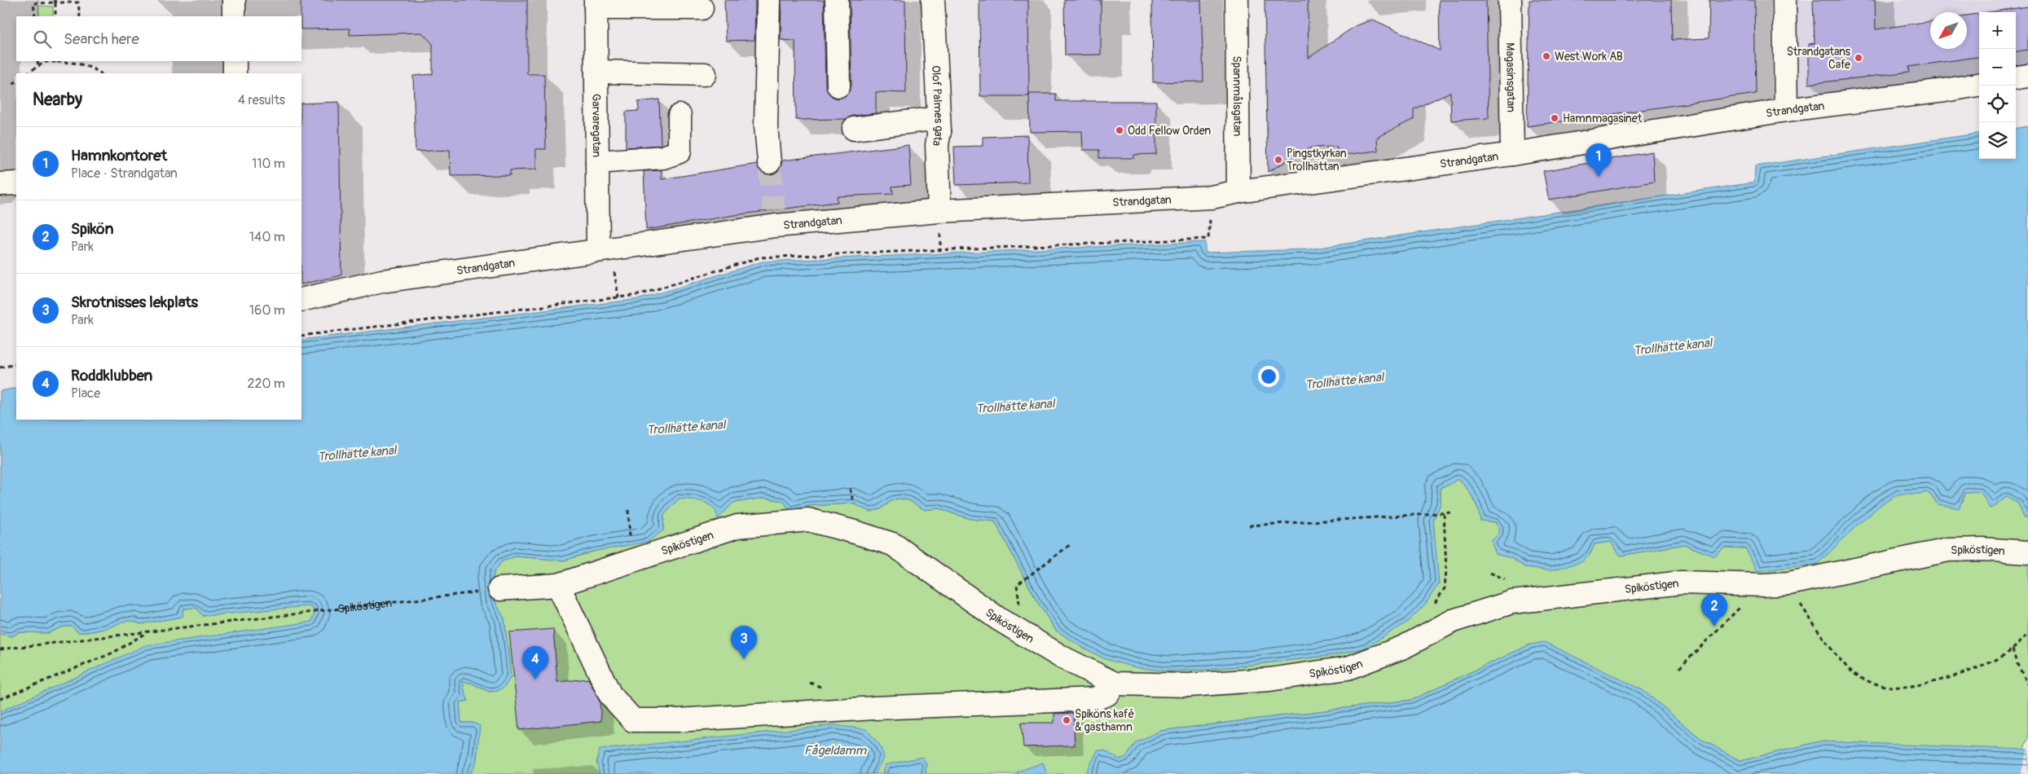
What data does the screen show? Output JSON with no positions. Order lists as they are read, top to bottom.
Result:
{
  "streets": {
    "street": [
      "Magasinsgatan",
      "Spannmålsgatan",
      "Olof Palmes gata",
      "Strandgatan",
      "Garvaregatan",
      "Spiköstigen"
    ]
  },
  "crossings": [
    ["Magasinsgatan", "Strandgatan"],
    ["Spannmålsgatan", "Strandgatan"],
    ["Olof Palmes gata", "Strandgatan"],
    ["Strandgatan", "Garvaregatan"]
  ],
  "water": ["Trollhätte kanal", "Fågeldamm"],
  "places": [
    "West Work AB",
    "Strandgatans Cafe",
    "Hamnmagasinet",
    "Odd Fellow Orden",
    "Pingstkyrkan Trollhättan",
    "Spiköns kafé & gästhamn"
  ],
  "north": "bottom left",
  "page": {
    "map_buttons": ["+", "−"],
    "search": "Search here",
    "heading": ["Nearby", "4 results"],
    "list": [
      {
        "mark": "1",
        "name": "Hamnkontoret",
        "note": "Place · Strandgatan",
        "value": "110 m"
      },
      {
        "mark": "2",
        "name": "Spikön",
        "note": "Park",
        "value": "140 m"
      },
      {
        "mark": "3",
        "name": "Skrotnisses lekplats",
        "note": "Park",
        "value": "160 m"
      },
      {
        "mark": "4",
        "name": "Roddklubben",
        "note": "Place",
        "value": "220 m"
      }
    ],
    "pins": [
      "1",
      "2",
      "3",
      "4"
    ]
  }
}
